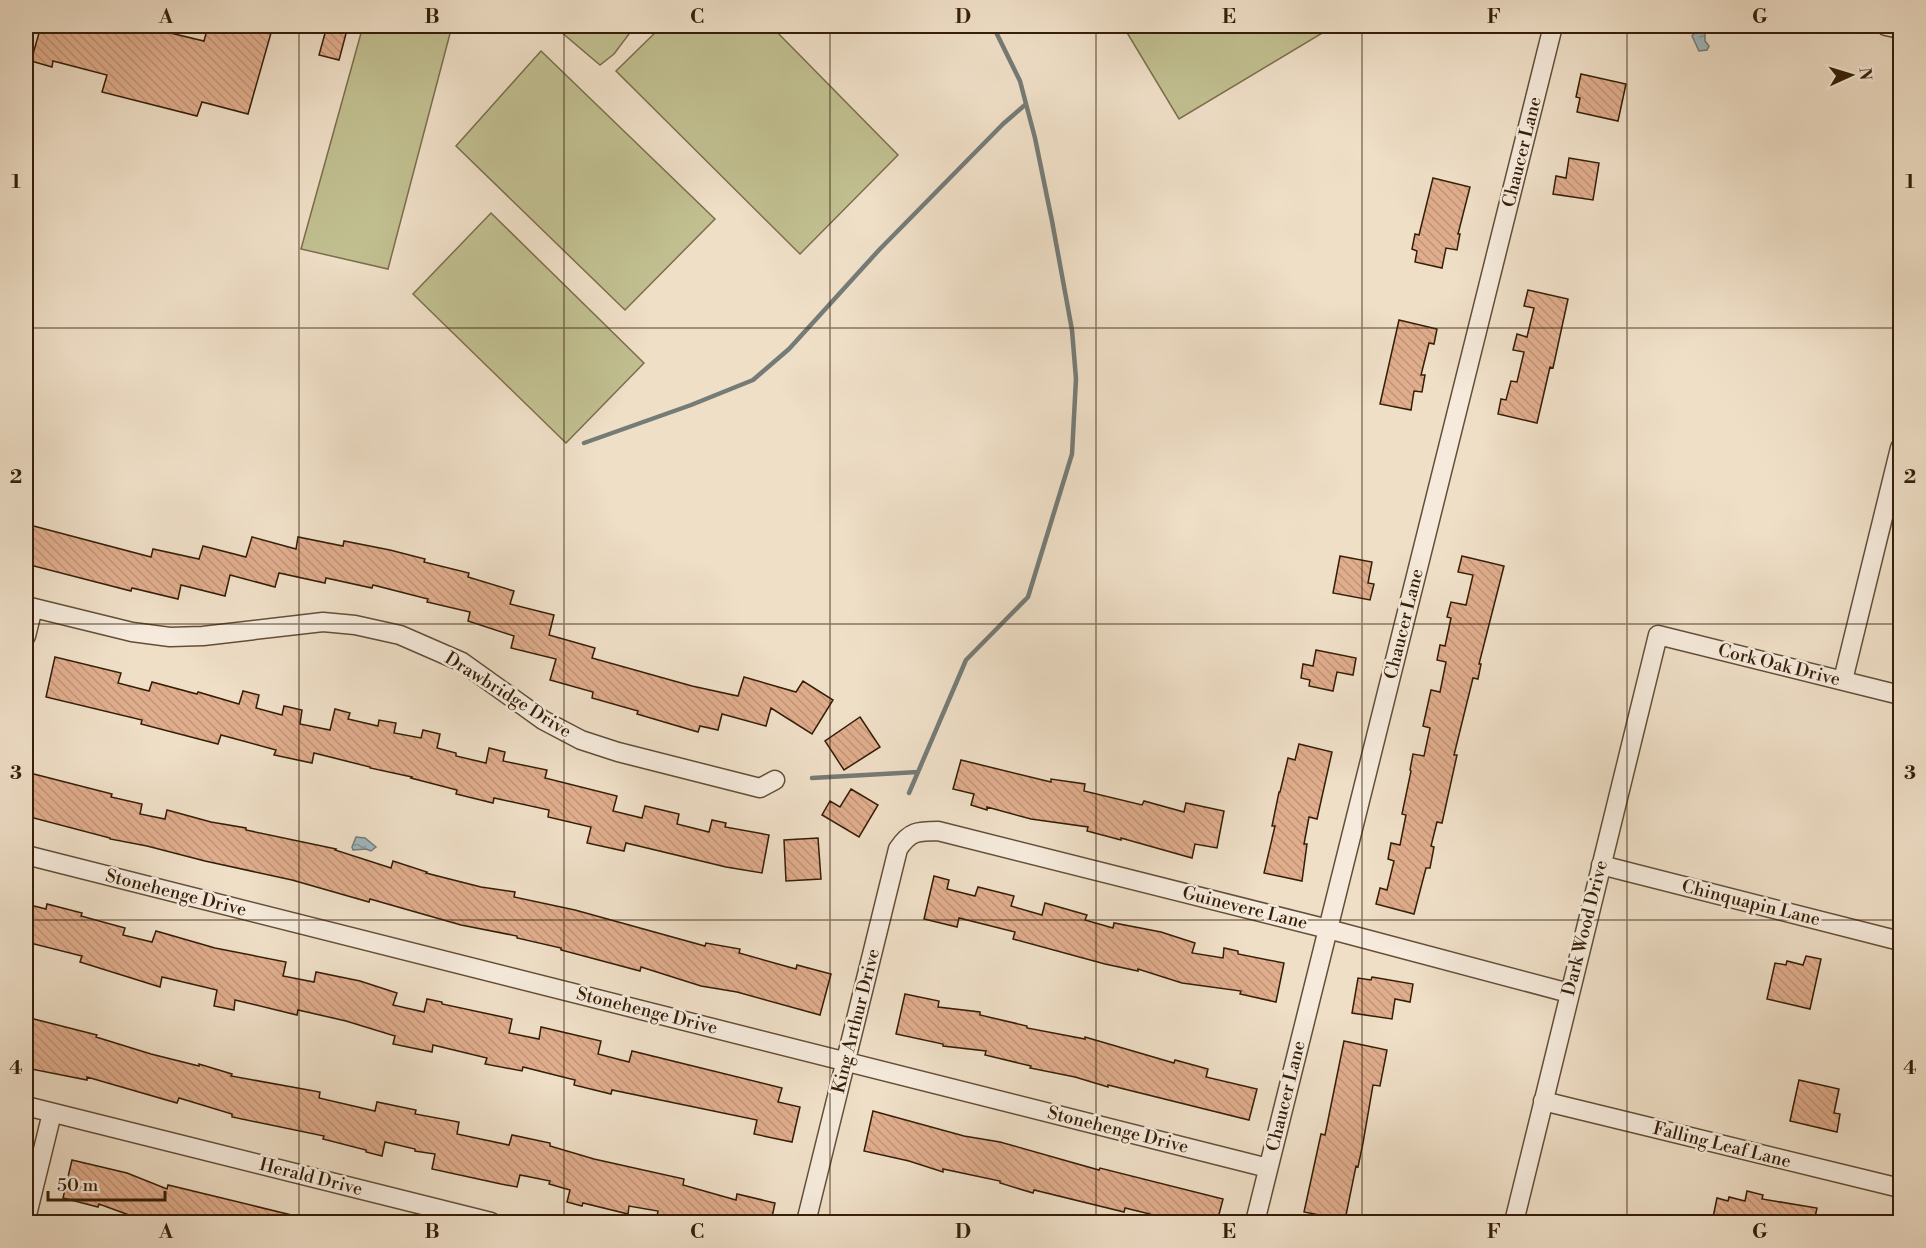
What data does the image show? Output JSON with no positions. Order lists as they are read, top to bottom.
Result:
{
  "streets": {
    "street": [
      "Chaucer Lane",
      "Cork Oak Drive",
      "Drawbridge Drive",
      "Stonehenge Drive",
      "Chinquapin Lane",
      "Guinevere Lane",
      "Dark Wood Drive",
      "King Arthur Drive",
      "Falling Leaf Lane",
      "Herald Drive"
    ]
  },
  "crossings": [
    ["Chaucer Lane", "Stonehenge Drive"],
    ["Chaucer Lane", "Guinevere Lane"],
    ["Cork Oak Drive", "Dark Wood Drive"],
    ["Stonehenge Drive", "King Arthur Drive"],
    ["Chinquapin Lane", "Dark Wood Drive"],
    ["Guinevere Lane", "Dark Wood Drive"],
    ["Guinevere Lane", "King Arthur Drive"],
    ["Dark Wood Drive", "Falling Leaf Lane"]
  ],
  "scale_bar": "50 m",
  "north": "right",
  "grid": {
    "columns": [
      "A",
      "B",
      "C",
      "D",
      "E",
      "F",
      "G"
    ],
    "rows": [
      "1",
      "2",
      "3",
      "4"
    ]
  }
}
